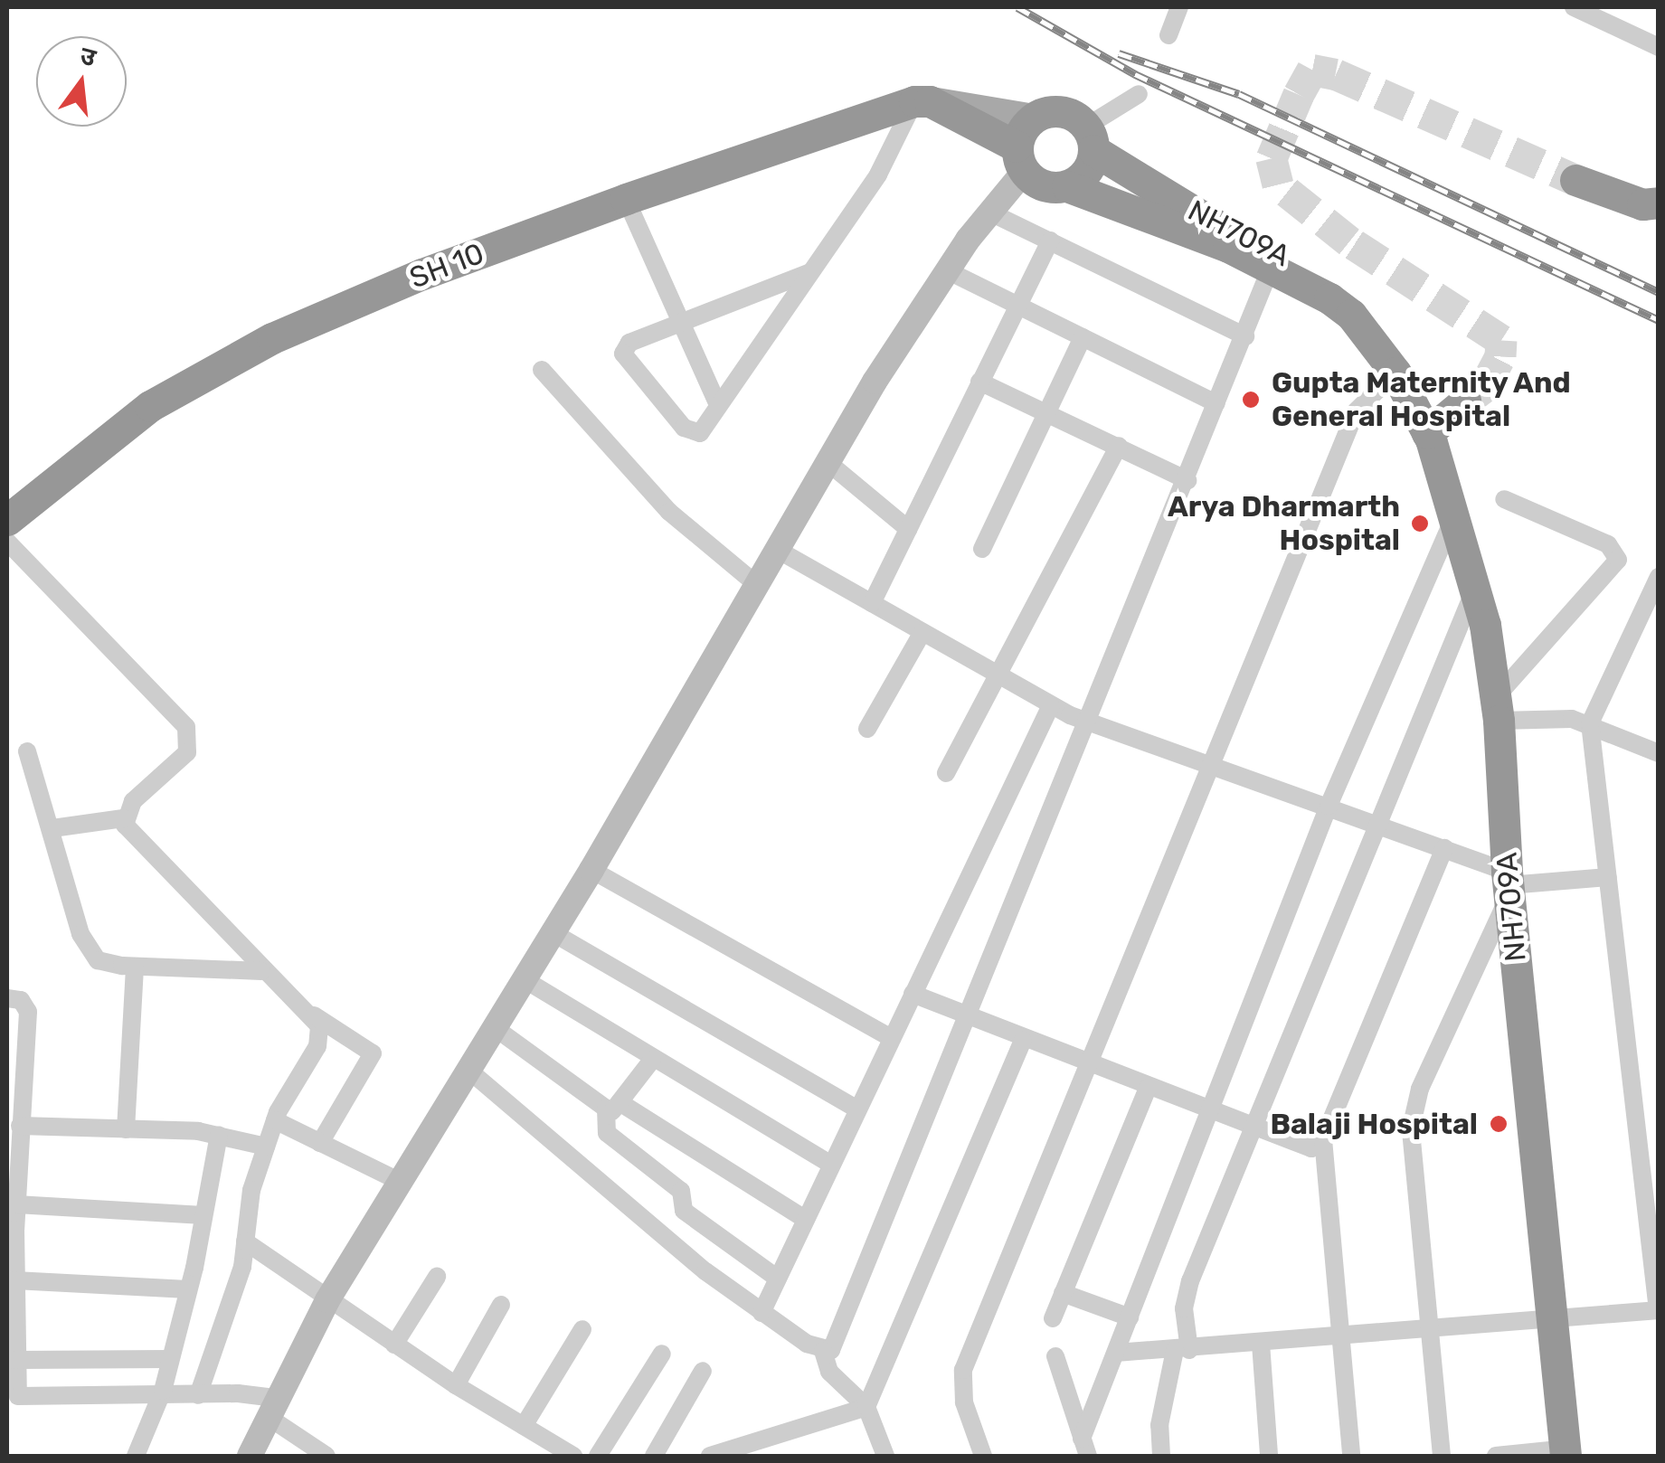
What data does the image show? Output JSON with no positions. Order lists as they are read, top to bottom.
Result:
{
  "streets": {
    "highway": ["NH709A", "SH 10"]
  },
  "crossings": [
    ["NH709A", "SH 10"]
  ],
  "places": ["Gupta Maternity And General Hospital", "Arya Dharmarth Hospital", "Balaji Hospital"],
  "north": "top"
}
